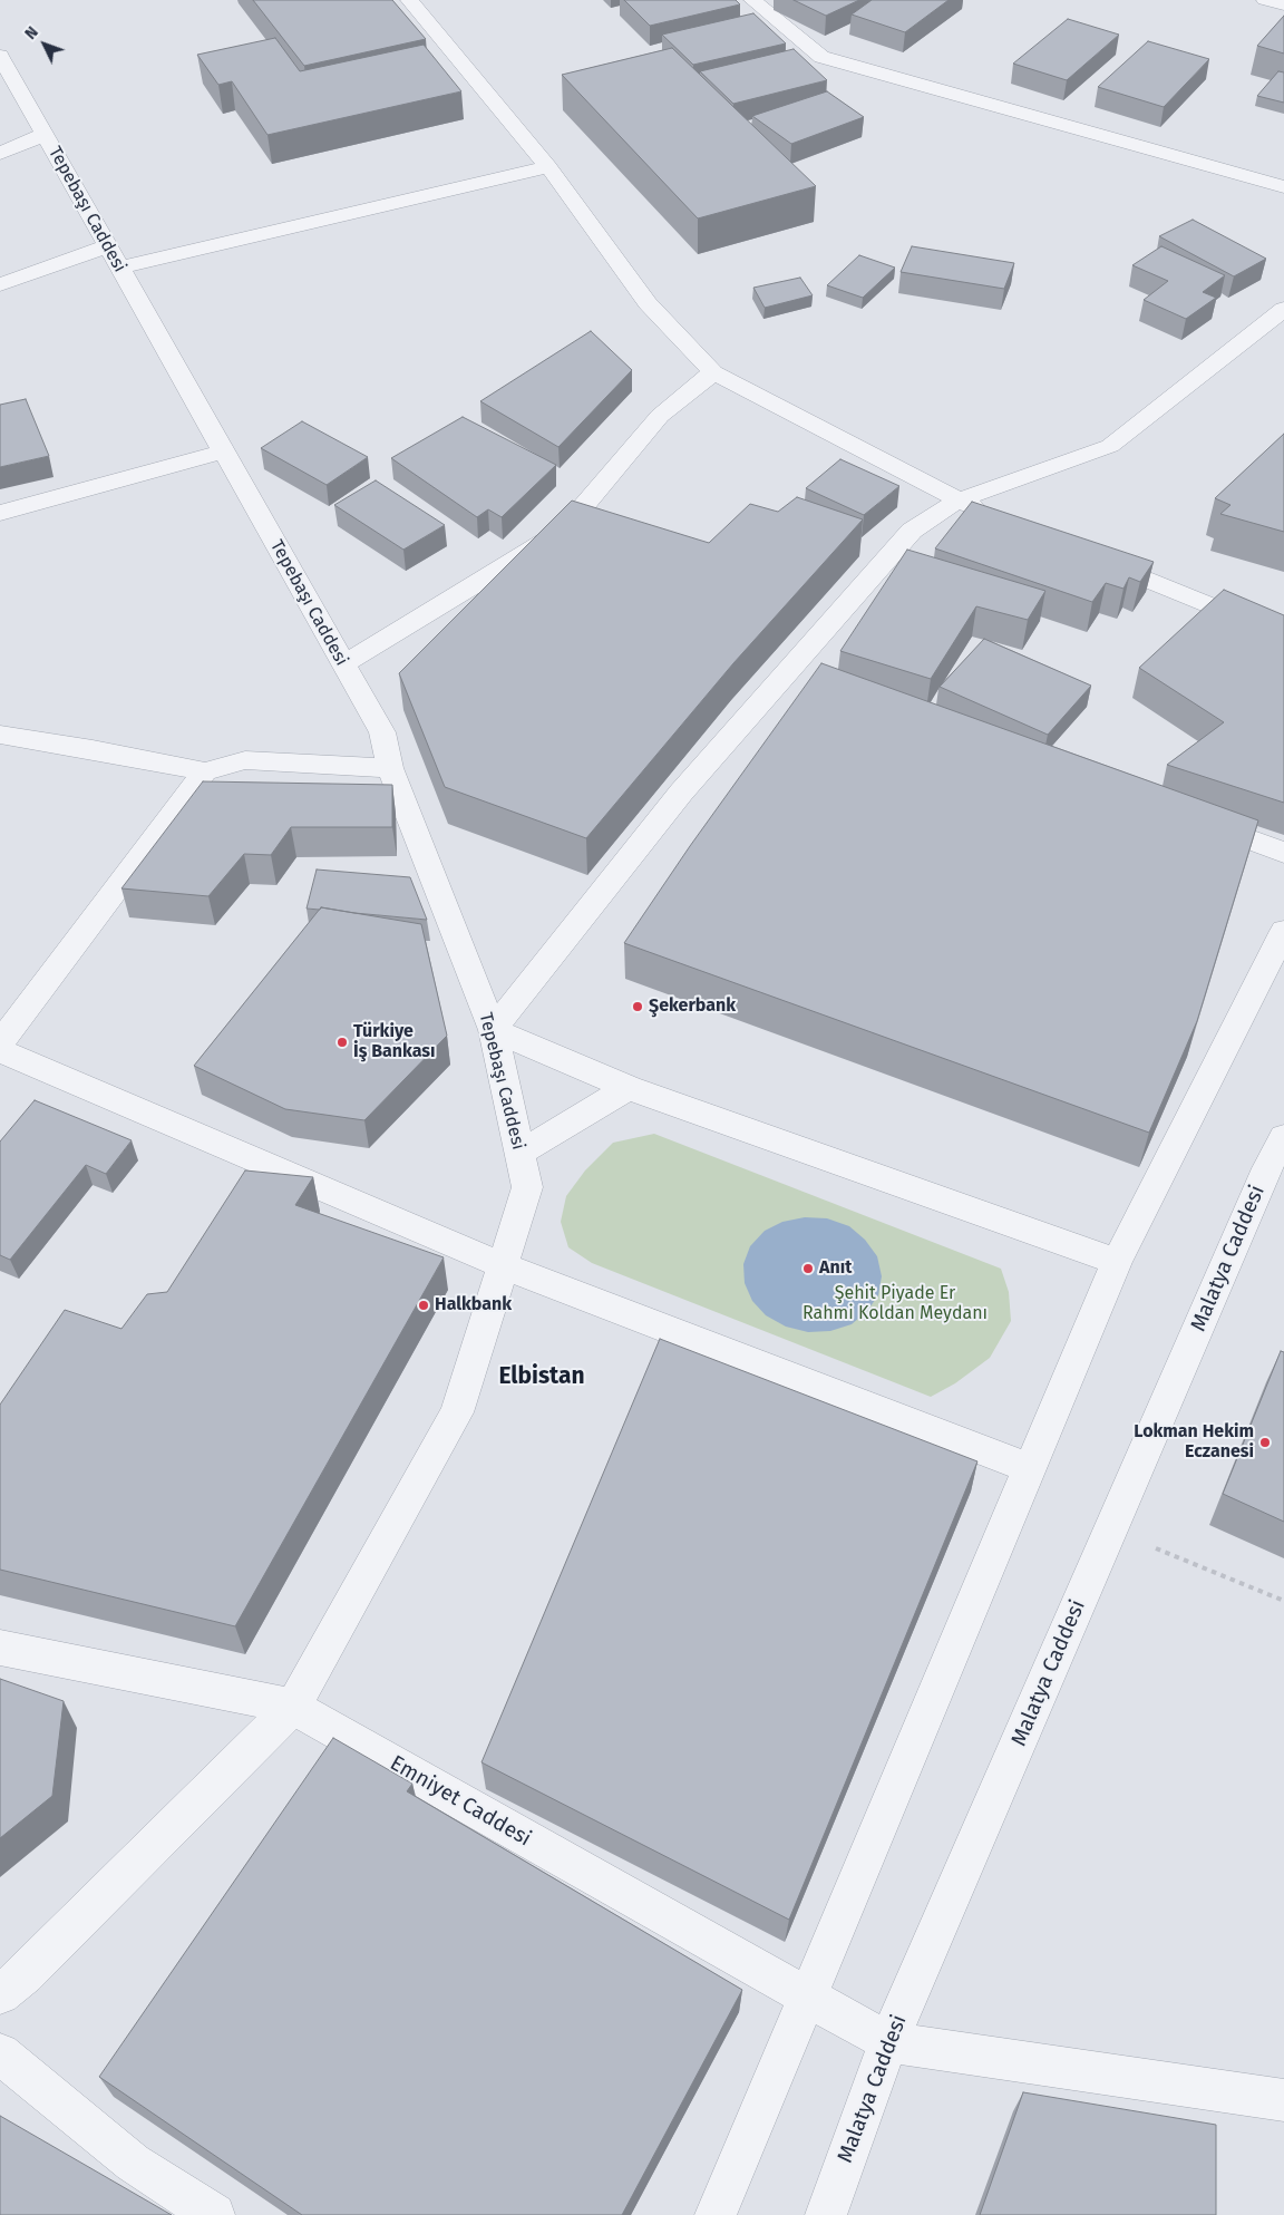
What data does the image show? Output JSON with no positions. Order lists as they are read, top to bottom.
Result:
{
  "streets": {
    "street": ["Tepebaşı Caddesi", "Malatya Caddesi", "Emniyet Caddesi"]
  },
  "crossings": [
    ["Malatya Caddesi", "Emniyet Caddesi"]
  ],
  "districts": ["Elbistan"],
  "parks": ["Şehit Piyade Er Rahmi Koldan Meydanı"],
  "places": [
    "Şekerbank",
    "Türkiye İş Bankası",
    "Anıt",
    "Halkbank",
    "Lokman Hekim Eczanesi"
  ],
  "north": "top left"
}
